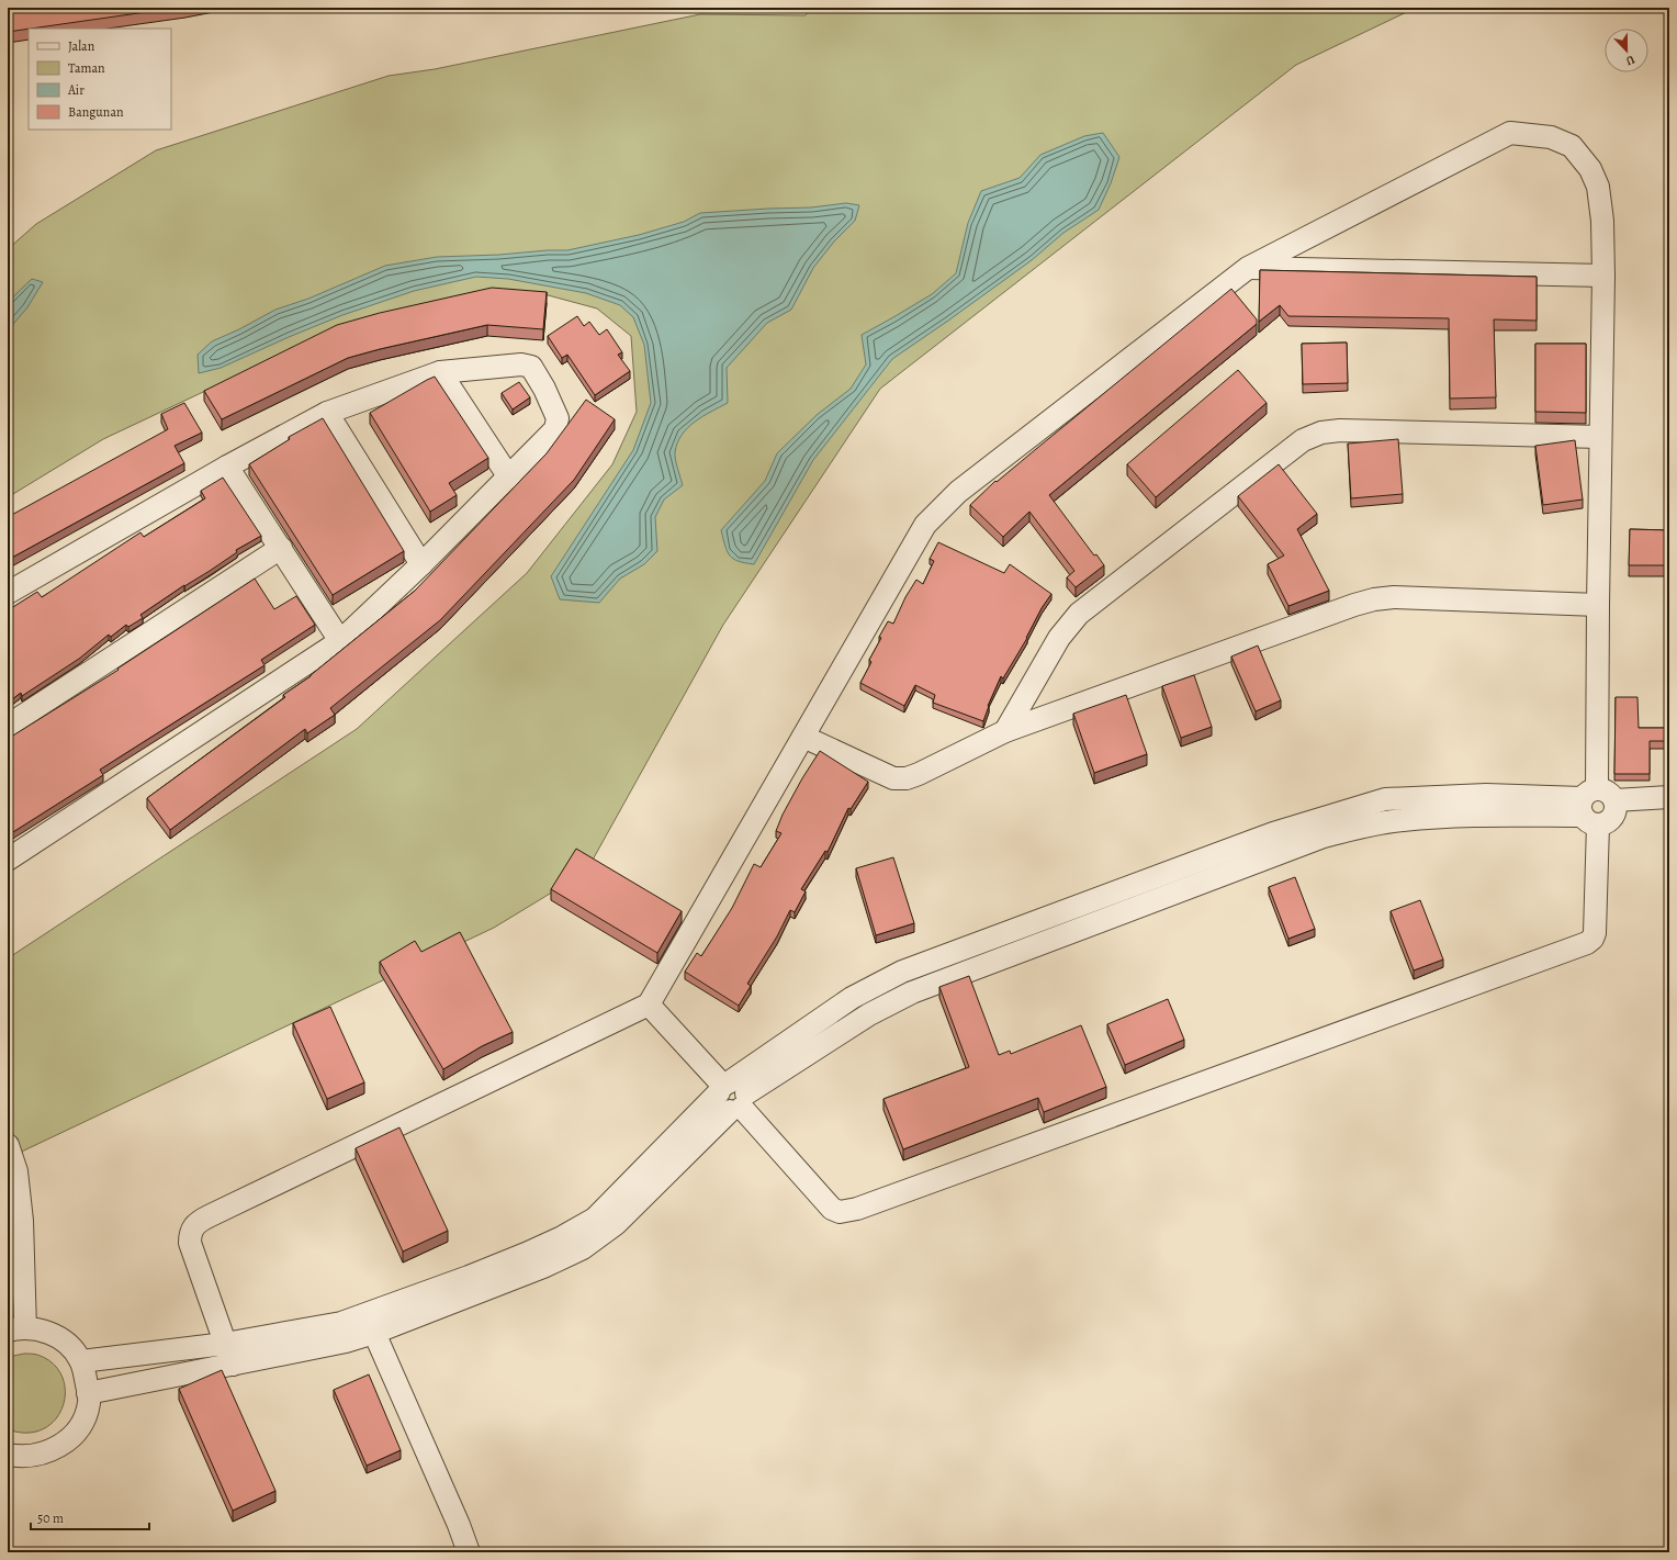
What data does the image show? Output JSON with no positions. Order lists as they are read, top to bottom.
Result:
{
  "legend": [
    "Jalan",
    "Taman",
    "Air",
    "Bangunan"
  ],
  "scale_bar": "50 m",
  "north": "bottom"
}
